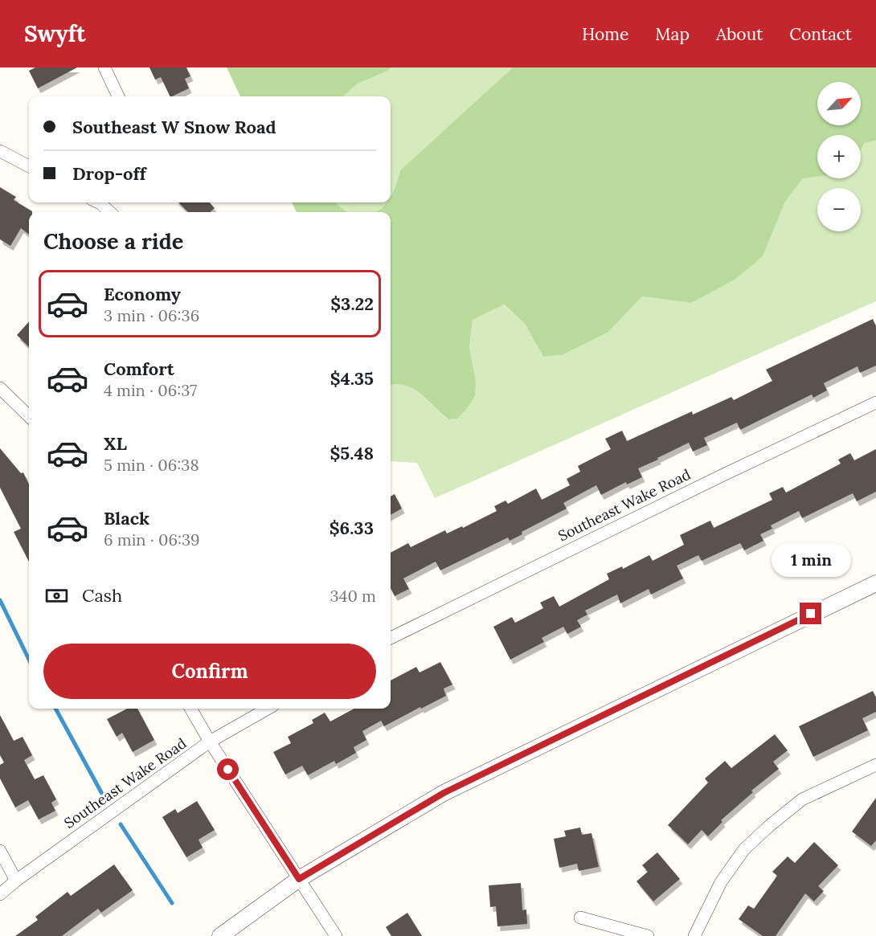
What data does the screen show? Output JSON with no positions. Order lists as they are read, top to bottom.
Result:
{
  "streets": {
    "street": ["Southeast Wake Road"]
  },
  "north": "top right",
  "page": {
    "header": "Swyft",
    "nav": [
      "Home",
      "Map",
      "About",
      "Contact"
    ],
    "map_buttons": ["+", "−"],
    "banner": ["Southeast W Snow Road", "Drop-off"],
    "heading": "Choose a ride",
    "list": [
      {
        "name": "Economy",
        "note": "3 min · 06:36",
        "value": "$3.22"
      },
      {
        "name": "Comfort",
        "note": "4 min · 06:37",
        "value": "$4.35"
      },
      {
        "name": "XL",
        "note": "5 min · 06:38",
        "value": "$5.48"
      },
      {
        "name": "Black",
        "note": "6 min · 06:39",
        "value": "$6.33"
      }
    ],
    "bubble": "1 min",
    "pay": ["Cash", "340 m"],
    "buttons": "Confirm"
  }
}
